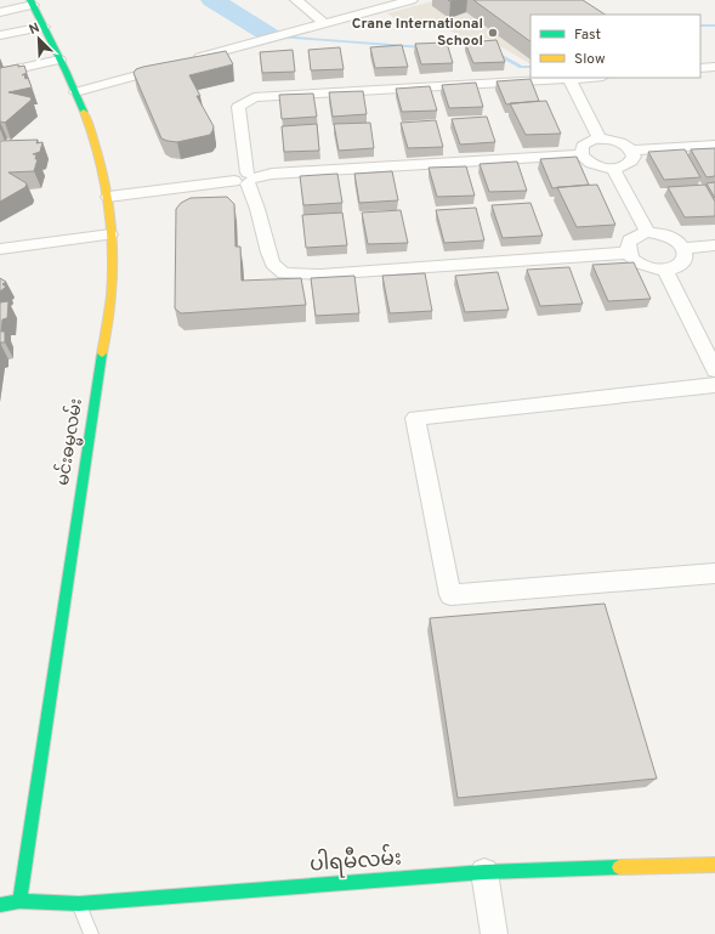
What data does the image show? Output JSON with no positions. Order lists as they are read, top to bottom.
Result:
{
  "streets": {
    "main road": ["မင်းဓမ္မလမ်း", "ပါရမီလမ်း"]
  },
  "crossings": [
    ["မင်းဓမ္မလမ်း", "ပါရမီလမ်း"]
  ],
  "places": ["Crane International School"],
  "legend": ["Fast", "Slow"],
  "north": "top left"
}
